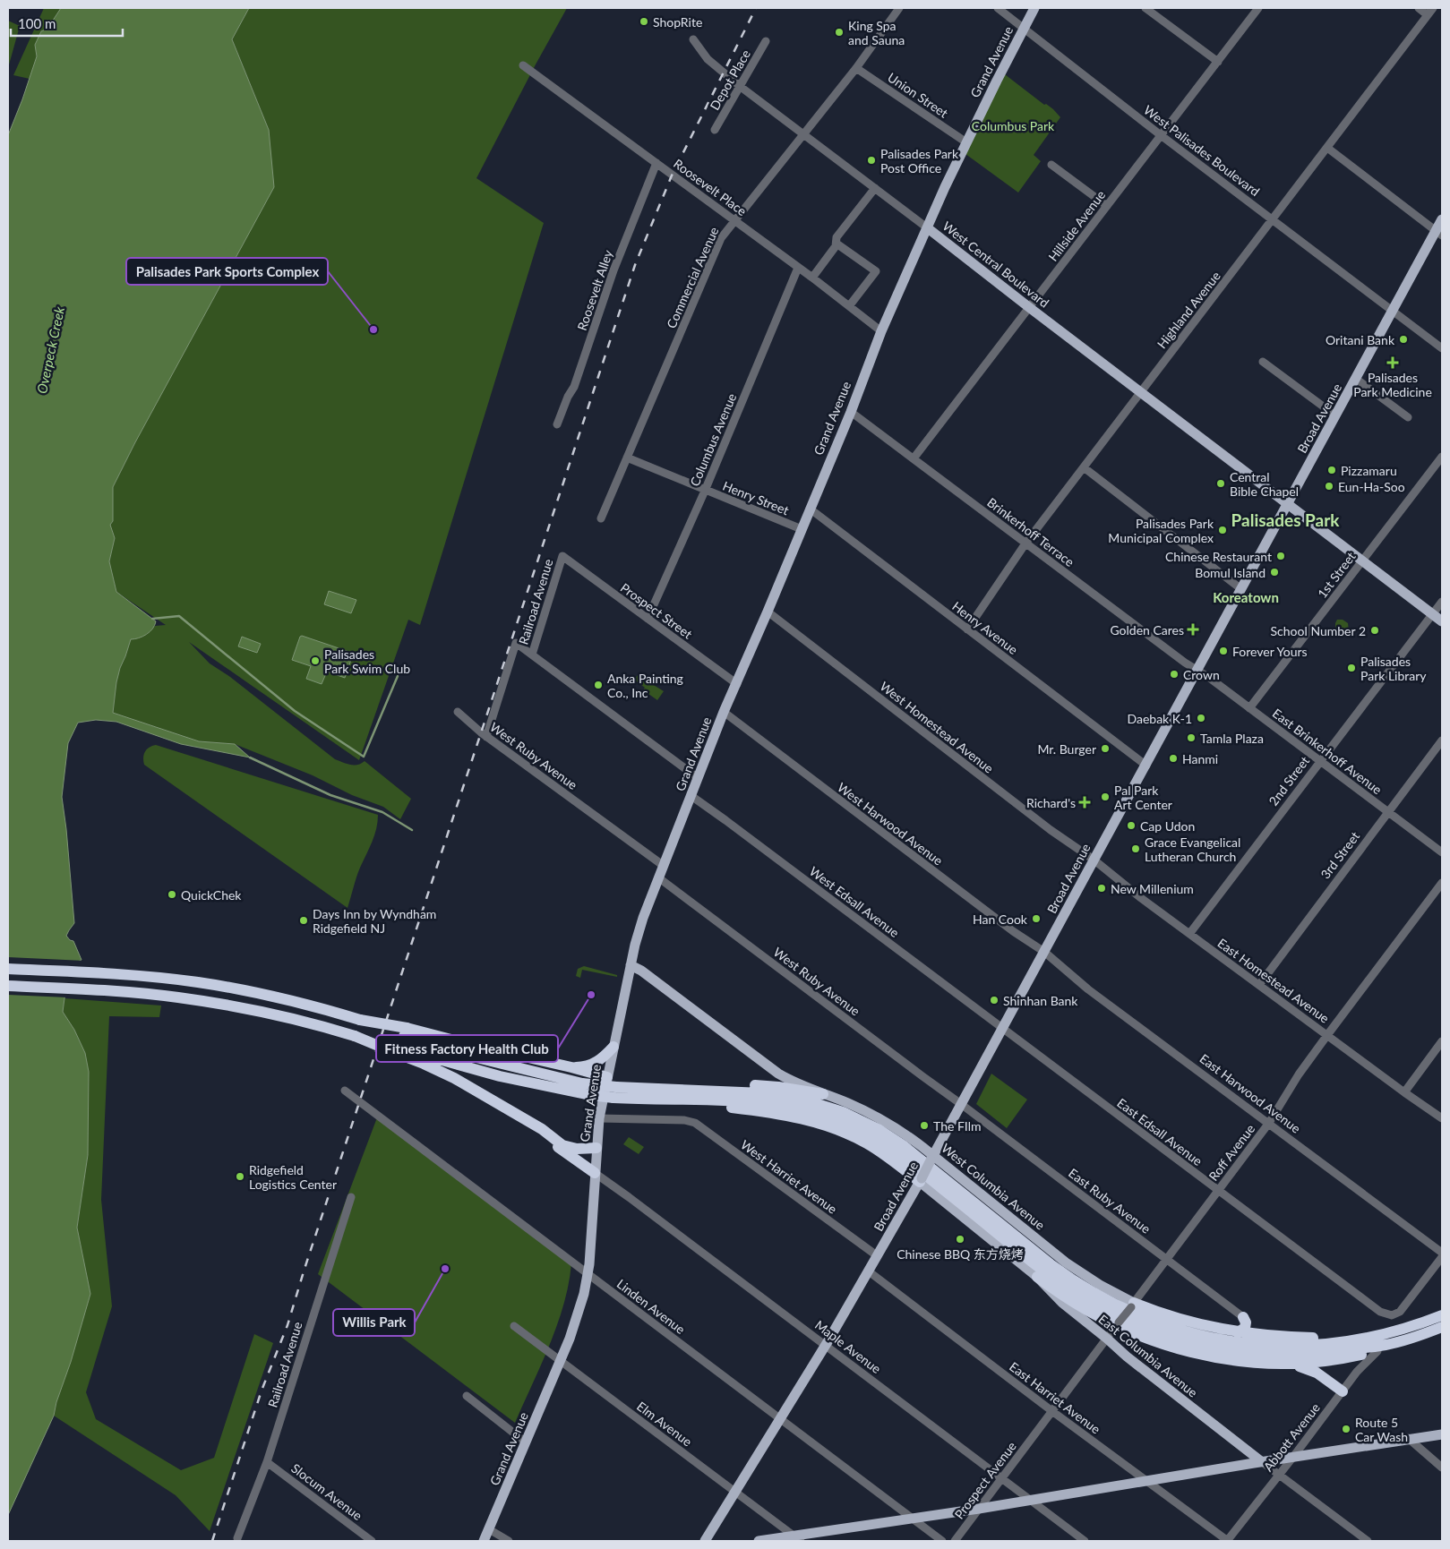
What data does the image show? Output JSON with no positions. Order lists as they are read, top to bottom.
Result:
{
  "streets": {
    "main road": [
      "Grand Avenue",
      "West Central Boulevard",
      "Broad Avenue",
      "West Columbia Avenue",
      "East Columbia Avenue"
    ],
    "street": [
      "Depot Place",
      "Union Street",
      "West Palisades Boulevard",
      "Roosevelt Place",
      "Hillside Avenue",
      "Commercial Avenue",
      "Roosevelt Alley",
      "Highland Avenue",
      "Columbus Avenue",
      "Henry Street",
      "Brinkerhoff Terrace",
      "1st Street",
      "Railroad Avenue",
      "Prospect Street",
      "Henry Avenue",
      "West Homestead Avenue",
      "East Brinkerhoff Avenue",
      "West Ruby Avenue",
      "2nd Street",
      "West Harwood Avenue",
      "3rd Street",
      "West Edsall Avenue",
      "East Homestead Avenue",
      "East Harwood Avenue",
      "East Edsall Avenue",
      "Roff Avenue",
      "West Harriet Avenue",
      "East Ruby Avenue",
      "Linden Avenue",
      "Maple Avenue",
      "East Harriet Avenue",
      "Elm Avenue",
      "Abbott Avenue",
      "Prospect Avenue",
      "Slocum Avenue"
    ]
  },
  "crossings": [
    ["Grand Avenue", "Union Street"],
    ["Grand Avenue", "West Palisades Boulevard"],
    ["Grand Avenue", "Roosevelt Place"],
    ["Grand Avenue", "West Central Boulevard"],
    ["Grand Avenue", "Henry Street"],
    ["Grand Avenue", "Brinkerhoff Terrace"],
    ["Grand Avenue", "Prospect Street"],
    ["Grand Avenue", "Henry Avenue"],
    ["Grand Avenue", "West Homestead Avenue"],
    ["Grand Avenue", "West Ruby Avenue"],
    ["Grand Avenue", "West Harwood Avenue"],
    ["Grand Avenue", "West Edsall Avenue"],
    ["Grand Avenue", "West Harriet Avenue"],
    ["Grand Avenue", "West Columbia Avenue"],
    ["Grand Avenue", "Linden Avenue"],
    ["Grand Avenue", "Maple Avenue"],
    ["Grand Avenue", "Elm Avenue"],
    ["Depot Place", "West Central Boulevard"],
    ["Union Street", "Commercial Avenue"],
    ["West Palisades Boulevard", "Hillside Avenue"],
    ["West Palisades Boulevard", "Highland Avenue"],
    ["West Palisades Boulevard", "Broad Avenue"],
    ["Roosevelt Place", "Commercial Avenue"],
    ["Roosevelt Place", "Roosevelt Alley"],
    ["Roosevelt Place", "Columbus Avenue"],
    ["Hillside Avenue", "West Central Boulevard"],
    ["Hillside Avenue", "Brinkerhoff Terrace"],
    ["West Central Boulevard", "Commercial Avenue"],
    ["West Central Boulevard", "Highland Avenue"],
    ["West Central Boulevard", "Broad Avenue"],
    ["West Central Boulevard", "1st Street"],
    ["West Central Boulevard", "2nd Street"],
    ["Commercial Avenue", "Henry Street"],
    ["Highland Avenue", "Brinkerhoff Terrace"],
    ["Highland Avenue", "Henry Avenue"],
    ["Broad Avenue", "Brinkerhoff Terrace"],
    ["Broad Avenue", "Henry Avenue"],
    ["Broad Avenue", "West Homestead Avenue"],
    ["Broad Avenue", "East Brinkerhoff Avenue"],
    ["Broad Avenue", "West Ruby Avenue"],
    ["Broad Avenue", "West Harwood Avenue"],
    ["Broad Avenue", "West Edsall Avenue"],
    ["Broad Avenue", "East Homestead Avenue"],
    ["Broad Avenue", "East Harwood Avenue"],
    ["Broad Avenue", "East Edsall Avenue"],
    ["Broad Avenue", "West Harriet Avenue"],
    ["Broad Avenue", "West Columbia Avenue"],
    ["Broad Avenue", "East Ruby Avenue"],
    ["Broad Avenue", "Linden Avenue"],
    ["Broad Avenue", "Maple Avenue"],
    ["Broad Avenue", "East Columbia Avenue"],
    ["Broad Avenue", "East Harriet Avenue"],
    ["Broad Avenue", "Elm Avenue"],
    ["Columbus Avenue", "Henry Street"],
    ["Columbus Avenue", "Prospect Street"],
    ["Brinkerhoff Terrace", "East Brinkerhoff Avenue"],
    ["1st Street", "East Brinkerhoff Avenue"],
    ["Railroad Avenue", "Prospect Street"],
    ["Railroad Avenue", "Slocum Avenue"],
    ["West Homestead Avenue", "East Homestead Avenue"],
    ["East Brinkerhoff Avenue", "2nd Street"],
    ["East Brinkerhoff Avenue", "3rd Street"],
    ["West Ruby Avenue", "East Ruby Avenue"],
    ["2nd Street", "East Homestead Avenue"],
    ["West Harwood Avenue", "East Harwood Avenue"],
    ["3rd Street", "East Homestead Avenue"],
    ["West Edsall Avenue", "East Edsall Avenue"],
    ["East Homestead Avenue", "Roff Avenue"],
    ["East Harwood Avenue", "Roff Avenue"],
    ["East Edsall Avenue", "Roff Avenue"],
    ["Roff Avenue", "West Columbia Avenue"],
    ["Roff Avenue", "East Ruby Avenue"],
    ["Roff Avenue", "East Columbia Avenue"],
    ["Roff Avenue", "East Harriet Avenue"],
    ["Roff Avenue", "Prospect Avenue"],
    ["Maple Avenue", "Prospect Avenue"],
    ["East Columbia Avenue", "Abbott Avenue"],
    ["East Harriet Avenue", "Abbott Avenue"]
  ],
  "districts": ["Palisades Park", "Koreatown"],
  "water": ["Overpeck Creek"],
  "parks": ["Columbus Park"],
  "places": {
    "other": [
      "ShopRite",
      "King Spa and Sauna",
      "Palisades Park Post Office",
      "Palisades Park Sports Complex",
      "Oritani Bank",
      "Pizzamaru",
      "Central Bible Chapel",
      "Eun-Ha-Soo",
      "Palisades Park Municipal Complex",
      "Chinese Restaurant",
      "Bomul Island",
      "School Number 2",
      "Forever Yours",
      "Palisades Park Swim Club",
      "Palisades Park Library",
      "Crown",
      "Anka Painting Co., Inc",
      "Daebak K-1",
      "Tamla Plaza",
      "Mr. Burger",
      "Hanmi",
      "Pal Park Art Center",
      "Cap Udon",
      "Grace Evangelical Lutheran Church",
      "New Millenium",
      "QuickChek",
      "Han Cook",
      "Days Inn by Wyndham Ridgefield NJ",
      "Fitness Factory Health Club",
      "Shinhan Bank",
      "The FIlm",
      "Ridgefield Logistics Center",
      "Chinese BBQ 东方烧烤",
      "Willis Park",
      "Route 5 Car Wash"
    ],
    "health": ["Palisades Park Medicine", "Golden Cares", "Richard's"]
  },
  "scale_bar": "100 m"
}
